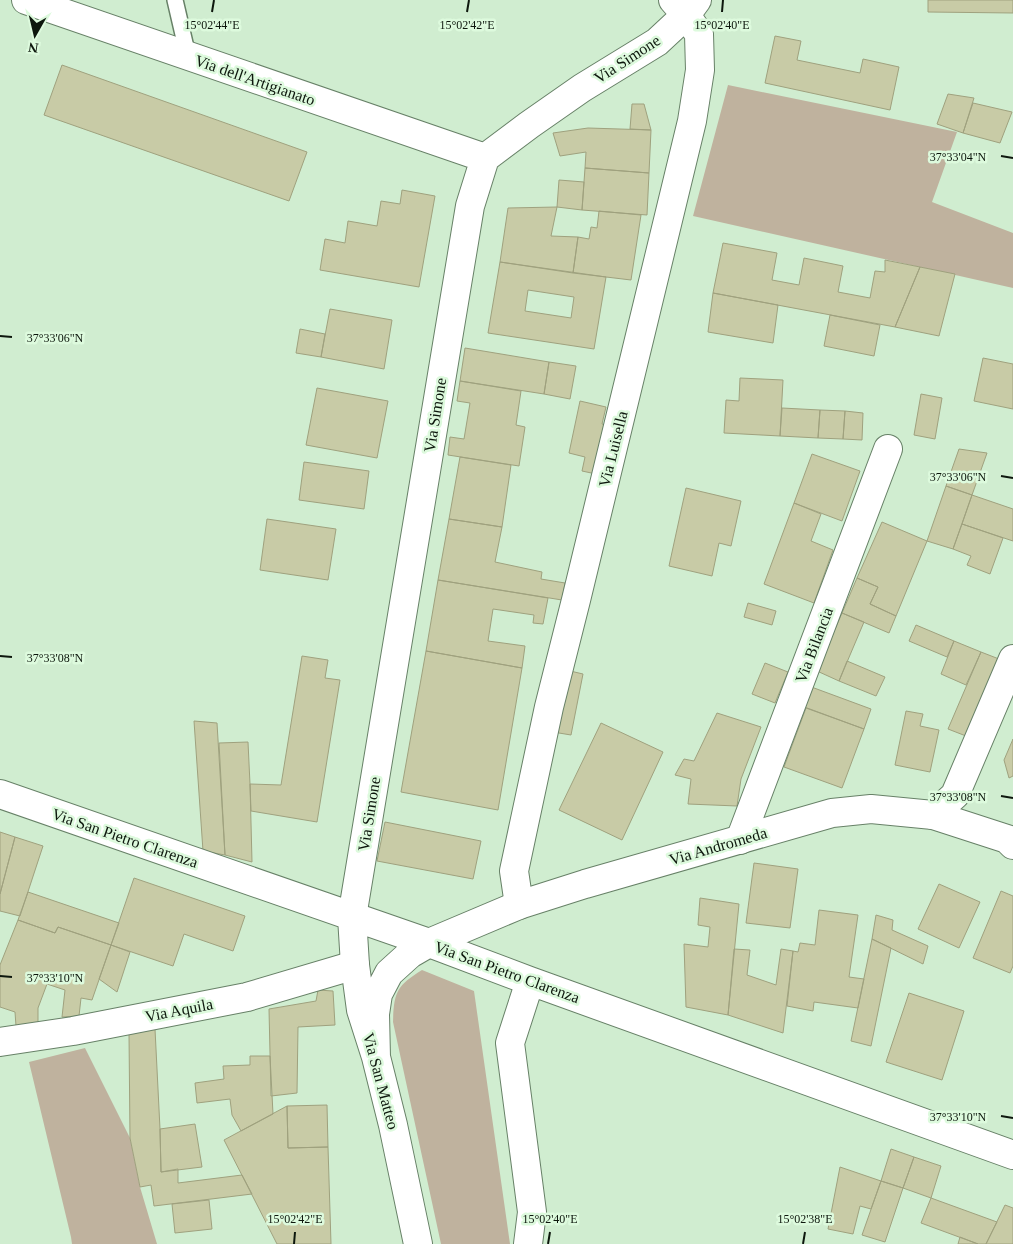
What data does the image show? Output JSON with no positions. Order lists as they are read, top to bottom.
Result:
{
  "streets": {
    "street": [
      "Via Simone",
      "Via dell'Artigianato",
      "Via Luisella",
      "Via Bilancia",
      "Via San Pietro Clarenza",
      "Via Andromeda",
      "Via Aquila",
      "Via San Matteo"
    ]
  },
  "crossings": [
    ["Via Simone", "Via dell'Artigianato"],
    ["Via Simone", "Via Luisella"],
    ["Via Simone", "Via San Pietro Clarenza"],
    ["Via Simone", "Via San Matteo"],
    ["Via Luisella", "Via Andromeda"],
    ["Via Bilancia", "Via Andromeda"],
    ["Via San Pietro Clarenza", "Via Andromeda"],
    ["Via San Pietro Clarenza", "Via San Matteo"],
    ["Via Andromeda", "Via San Matteo"],
    ["Via Aquila", "Via San Matteo"]
  ],
  "north": "bottom",
  "coordinates": [
    "15°02'44\"E",
    "15°02'42\"E",
    "15°02'40\"E",
    "37°33'04\"N",
    "37°33'06\"N",
    "37°33'08\"N",
    "37°33'10\"N",
    "15°02'38\"E"
  ]
}
